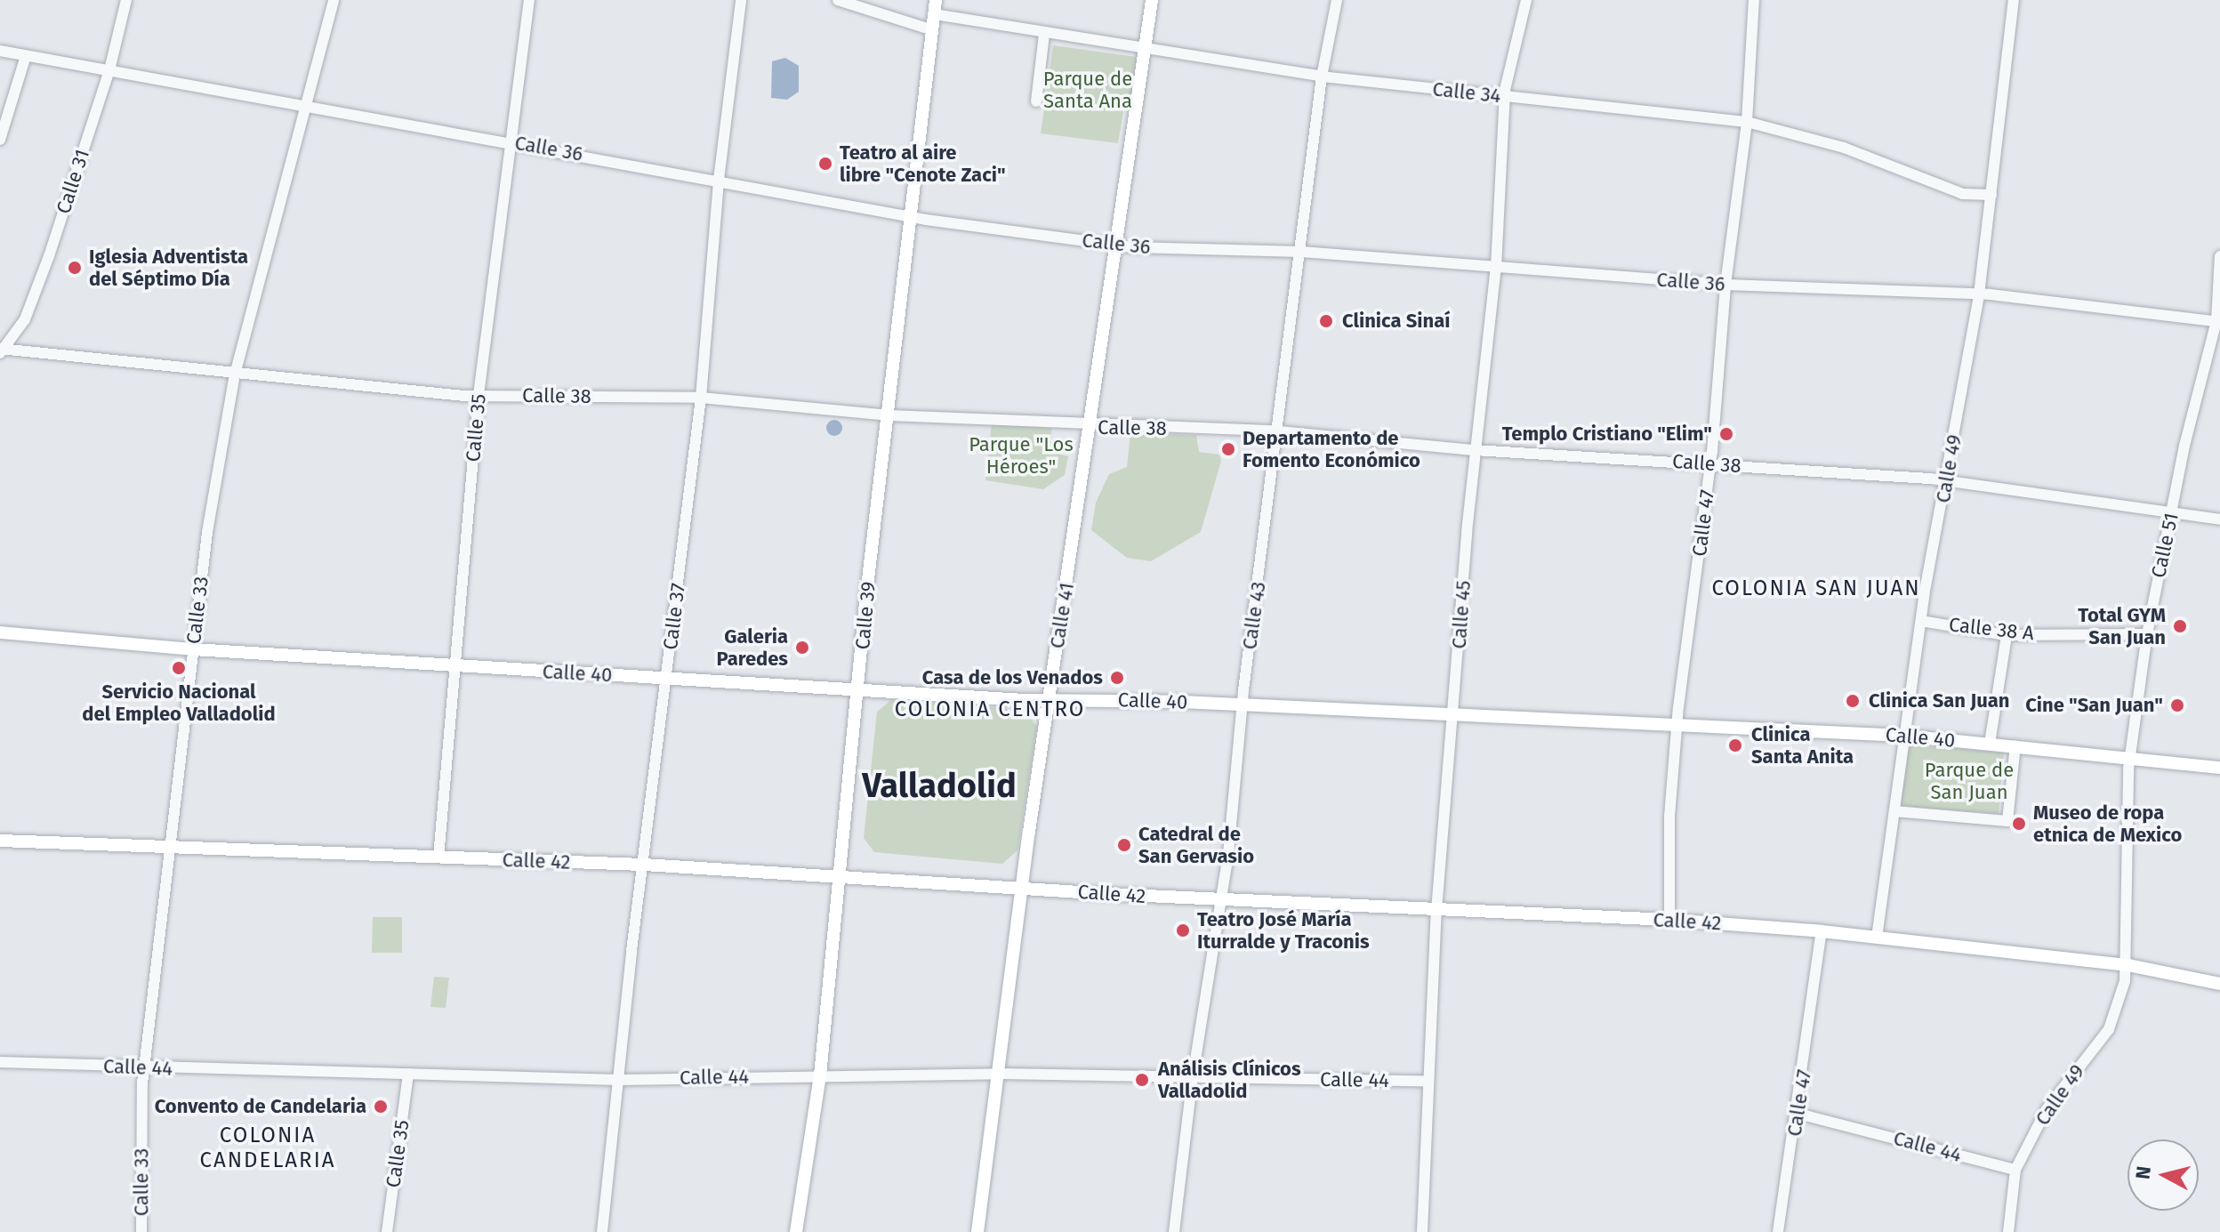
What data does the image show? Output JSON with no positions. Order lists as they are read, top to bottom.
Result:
{
  "streets": {
    "main road": [
      "Calle 39",
      "Calle 41",
      "Calle 40",
      "Calle 42"
    ],
    "street": [
      "Calle 34",
      "Calle 36",
      "Calle 31",
      "Calle 38",
      "Calle 35",
      "Calle 49",
      "Calle 47",
      "Calle 51",
      "Calle 33",
      "Calle 45",
      "Calle 43",
      "Calle 37",
      "Calle 38 A",
      "Calle 44"
    ]
  },
  "crossings": [
    ["Calle 34", "Calle 49"],
    ["Calle 34", "Calle 47"],
    ["Calle 34", "Calle 45"],
    ["Calle 34", "Calle 39"],
    ["Calle 34", "Calle 41"],
    ["Calle 34", "Calle 43"],
    ["Calle 36", "Calle 31"],
    ["Calle 36", "Calle 35"],
    ["Calle 36", "Calle 49"],
    ["Calle 36", "Calle 47"],
    ["Calle 36", "Calle 51"],
    ["Calle 36", "Calle 33"],
    ["Calle 36", "Calle 45"],
    ["Calle 36", "Calle 39"],
    ["Calle 36", "Calle 41"],
    ["Calle 36", "Calle 43"],
    ["Calle 36", "Calle 37"],
    ["Calle 31", "Calle 38"],
    ["Calle 38", "Calle 35"],
    ["Calle 38", "Calle 49"],
    ["Calle 38", "Calle 47"],
    ["Calle 38", "Calle 51"],
    ["Calle 38", "Calle 33"],
    ["Calle 38", "Calle 45"],
    ["Calle 38", "Calle 39"],
    ["Calle 38", "Calle 41"],
    ["Calle 38", "Calle 43"],
    ["Calle 38", "Calle 37"],
    ["Calle 35", "Calle 40"],
    ["Calle 35", "Calle 42"],
    ["Calle 35", "Calle 44"],
    ["Calle 49", "Calle 51"],
    ["Calle 49", "Calle 38 A"],
    ["Calle 49", "Calle 40"],
    ["Calle 49", "Calle 42"],
    ["Calle 49", "Calle 44"],
    ["Calle 47", "Calle 40"],
    ["Calle 47", "Calle 42"],
    ["Calle 47", "Calle 44"],
    ["Calle 51", "Calle 38 A"],
    ["Calle 51", "Calle 40"],
    ["Calle 51", "Calle 42"],
    ["Calle 33", "Calle 40"],
    ["Calle 33", "Calle 42"],
    ["Calle 33", "Calle 44"],
    ["Calle 45", "Calle 40"],
    ["Calle 45", "Calle 42"],
    ["Calle 45", "Calle 44"],
    ["Calle 39", "Calle 40"],
    ["Calle 39", "Calle 42"],
    ["Calle 39", "Calle 44"],
    ["Calle 41", "Calle 40"],
    ["Calle 41", "Calle 42"],
    ["Calle 41", "Calle 44"],
    ["Calle 43", "Calle 40"],
    ["Calle 43", "Calle 42"],
    ["Calle 43", "Calle 44"],
    ["Calle 37", "Calle 40"],
    ["Calle 37", "Calle 42"],
    ["Calle 37", "Calle 44"]
  ],
  "districts": [
    "COLONIA SAN JUAN",
    "COLONIA CENTRO",
    "Valladolid",
    "COLONIA CANDELARIA"
  ],
  "parks": ["Parque de Santa Ana", "Parque \"Los Héroes\"", "Parque de San Juan"],
  "places": [
    "Teatro al aire libre \"Cenote Zaci\"",
    "Iglesia Adventista del Séptimo Día",
    "Clinica Sinaí",
    "Templo Cristiano \"Elim\"",
    "Departamento de Fomento Económico",
    "Total GYM San Juan",
    "Galeria Paredes",
    "Servicio Nacional del Empleo Valladolid",
    "Casa de los Venados",
    "Clinica San Juan",
    "Cine \"San Juan\"",
    "Clinica Santa Anita",
    "Museo de ropa etnica de Mexico",
    "Catedral de San Gervasio",
    "Teatro José María Iturralde y Traconis",
    "Análisis Clínicos Valladolid",
    "Convento de Candelaria"
  ],
  "north": "left"
}
